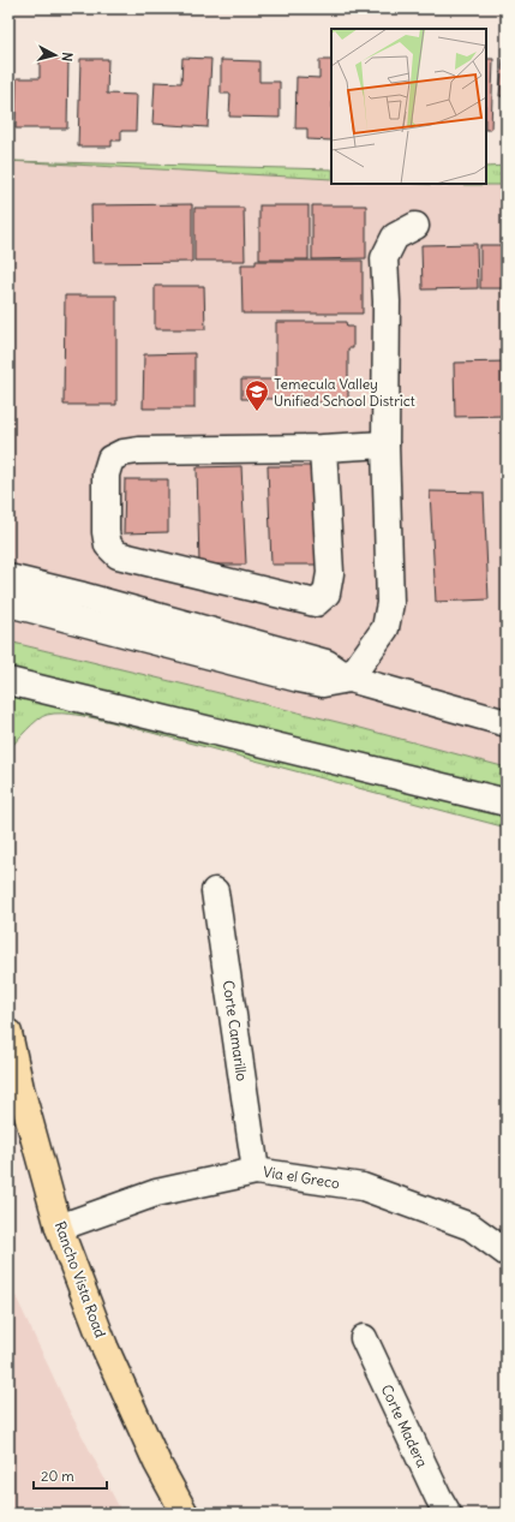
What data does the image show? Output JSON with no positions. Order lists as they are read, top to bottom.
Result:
{
  "streets": {
    "main road": ["Rancho Vista Road"],
    "street": ["Corte Camarillo", "Via el Greco", "Corte Madera"]
  },
  "crossings": [
    ["Corte Camarillo", "Via el Greco"],
    ["Via el Greco", "Rancho Vista Road"]
  ],
  "places": {
    "school or university": ["Temecula Valley Unified School District"]
  },
  "scale_bar": "20 m",
  "north": "right"
}
